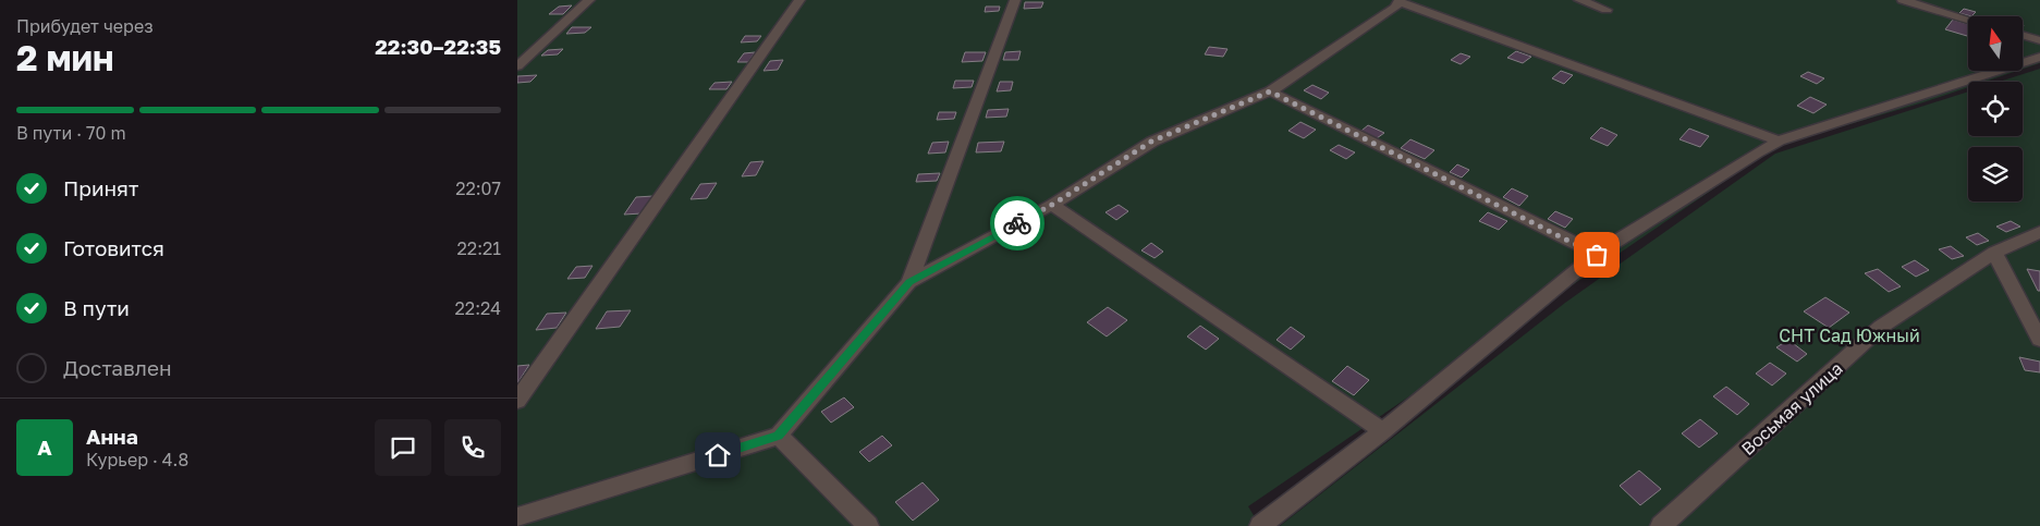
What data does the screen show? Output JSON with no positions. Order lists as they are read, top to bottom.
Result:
{
  "streets": {
    "street": ["Восьмая улица"]
  },
  "parks": ["СНТ Сад Южный"],
  "north": "top",
  "page": {
    "heading": ["2 мин", "Прибудет через", "22:30–22:35"],
    "panel": ["Анна", "Курьер · 4.8"],
    "bar": "В пути · 70 m",
    "list": [
      ["Принят", "22:07"],
      ["Готовится", "22:21"],
      ["В пути", "22:24"],
      "Доставлен"
    ],
    "round": "А"
  }
}
